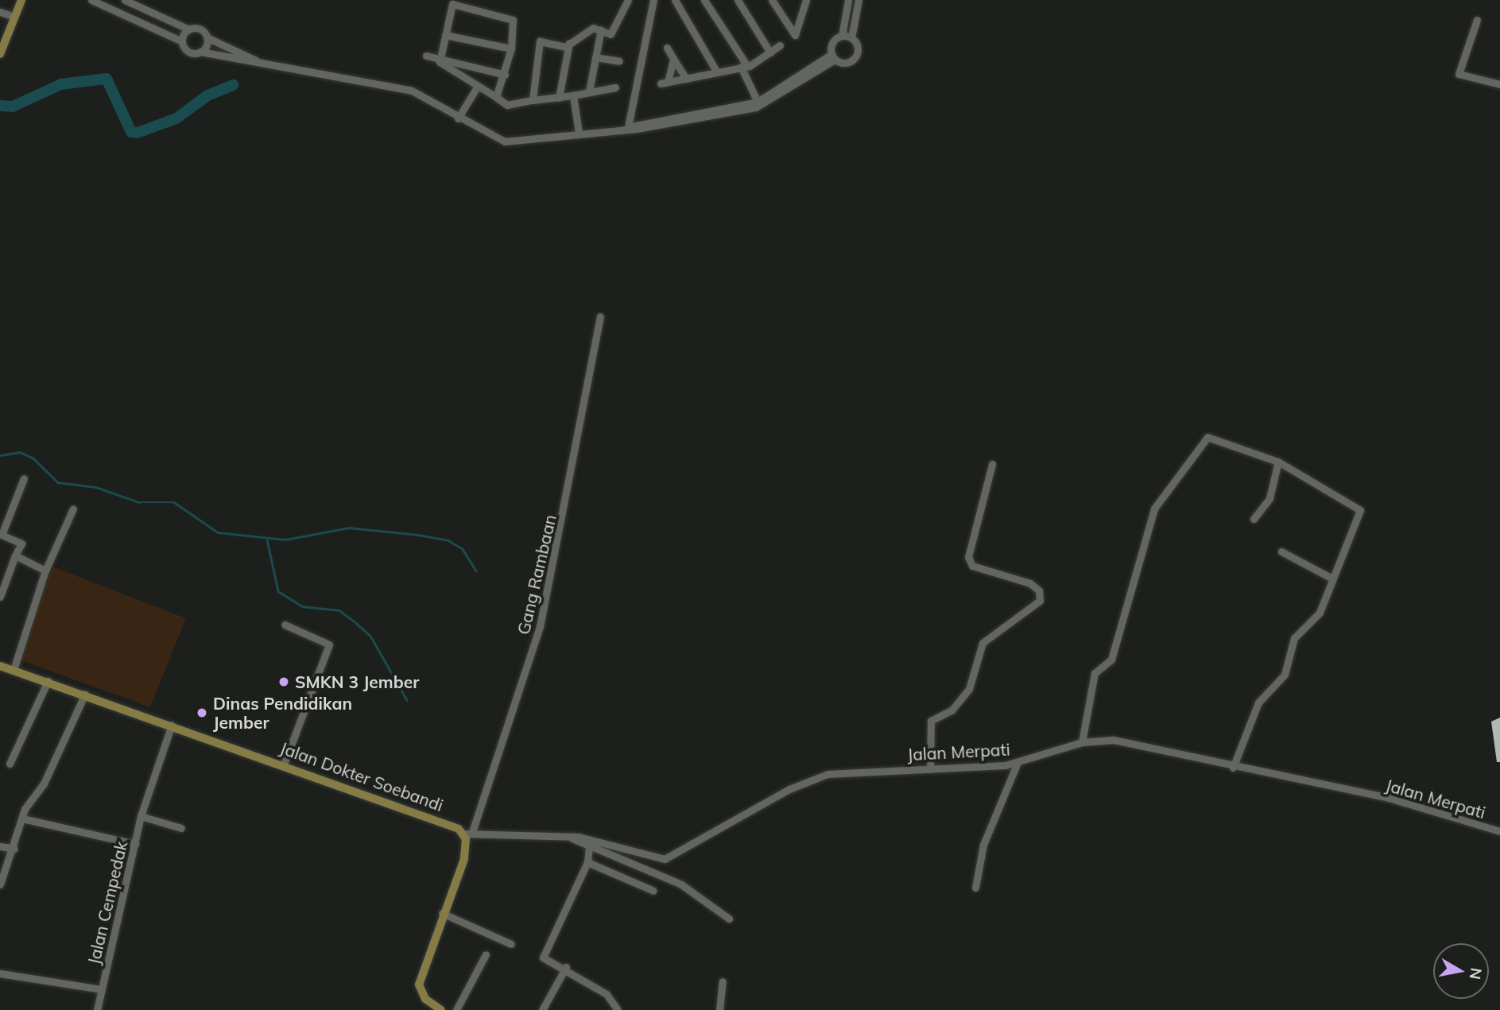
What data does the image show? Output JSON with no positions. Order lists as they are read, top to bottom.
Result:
{
  "streets": {
    "main road": ["Jalan Dokter Soebandi"],
    "street": ["Gang Rambaan", "Jalan Merpati", "Jalan Cempedak"]
  },
  "crossings": [
    ["Gang Rambaan", "Jalan Merpati"],
    ["Gang Rambaan", "Jalan Dokter Soebandi"],
    ["Jalan Merpati", "Jalan Dokter Soebandi"],
    ["Jalan Dokter Soebandi", "Jalan Cempedak"]
  ],
  "places": ["SMKN 3 Jember", "Dinas Pendidikan Jember"],
  "north": "right"
}
